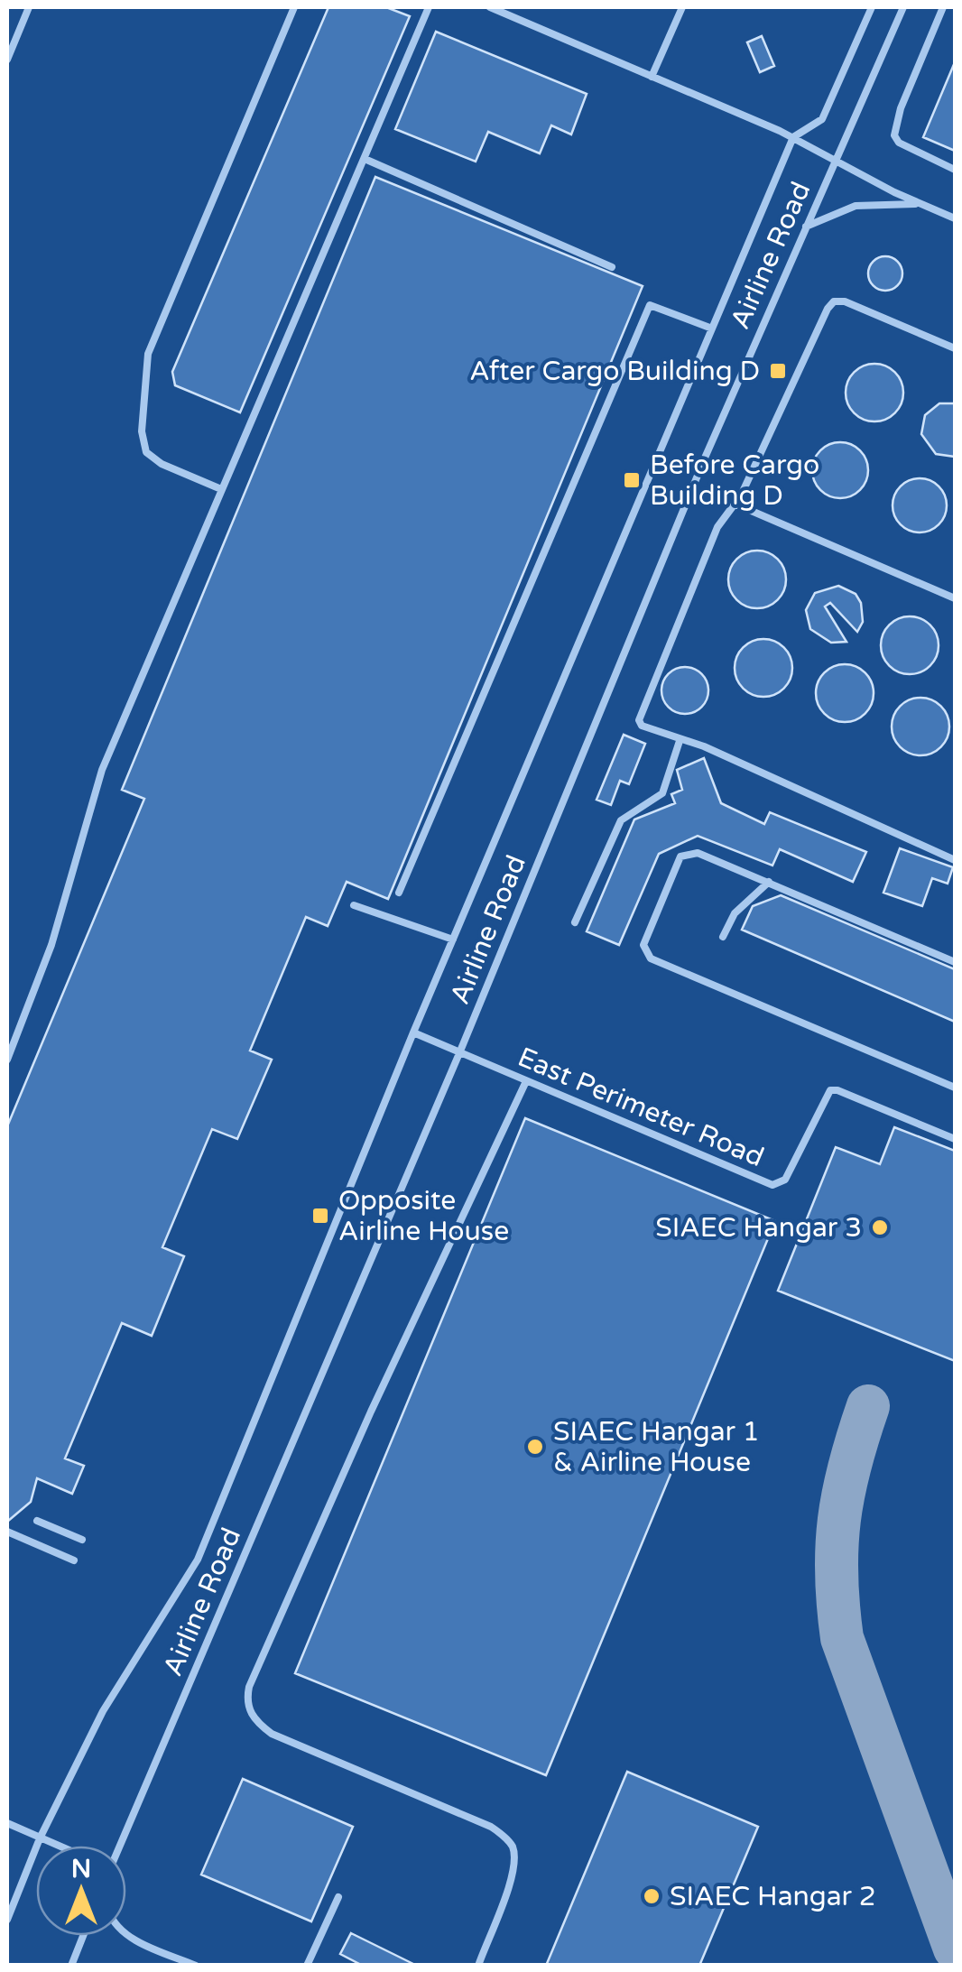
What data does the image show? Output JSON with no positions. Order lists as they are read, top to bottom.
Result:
{
  "streets": {
    "lane": ["Airline Road", "East Perimeter Road"]
  },
  "crossings": [
    ["Airline Road", "East Perimeter Road"]
  ],
  "places": {
    "transit": ["After Cargo Building D", "Before Cargo Building D", "Opposite Airline House"],
    "other": ["SIAEC Hangar 3", "SIAEC Hangar 1 & Airline House", "SIAEC Hangar 2"]
  },
  "north": "top"
}
